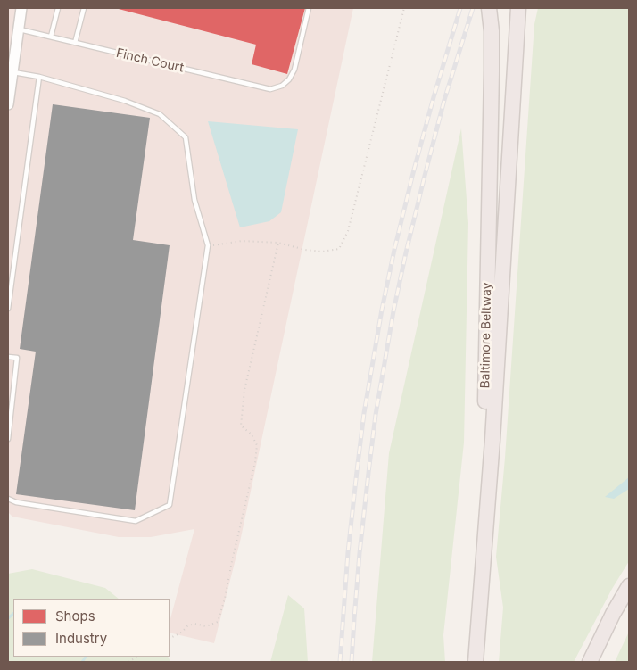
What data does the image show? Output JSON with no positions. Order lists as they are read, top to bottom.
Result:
{
  "streets": {
    "highway": ["Baltimore Beltway"],
    "lane": ["Finch Court"]
  },
  "legend": ["Shops", "Industry"]
}
